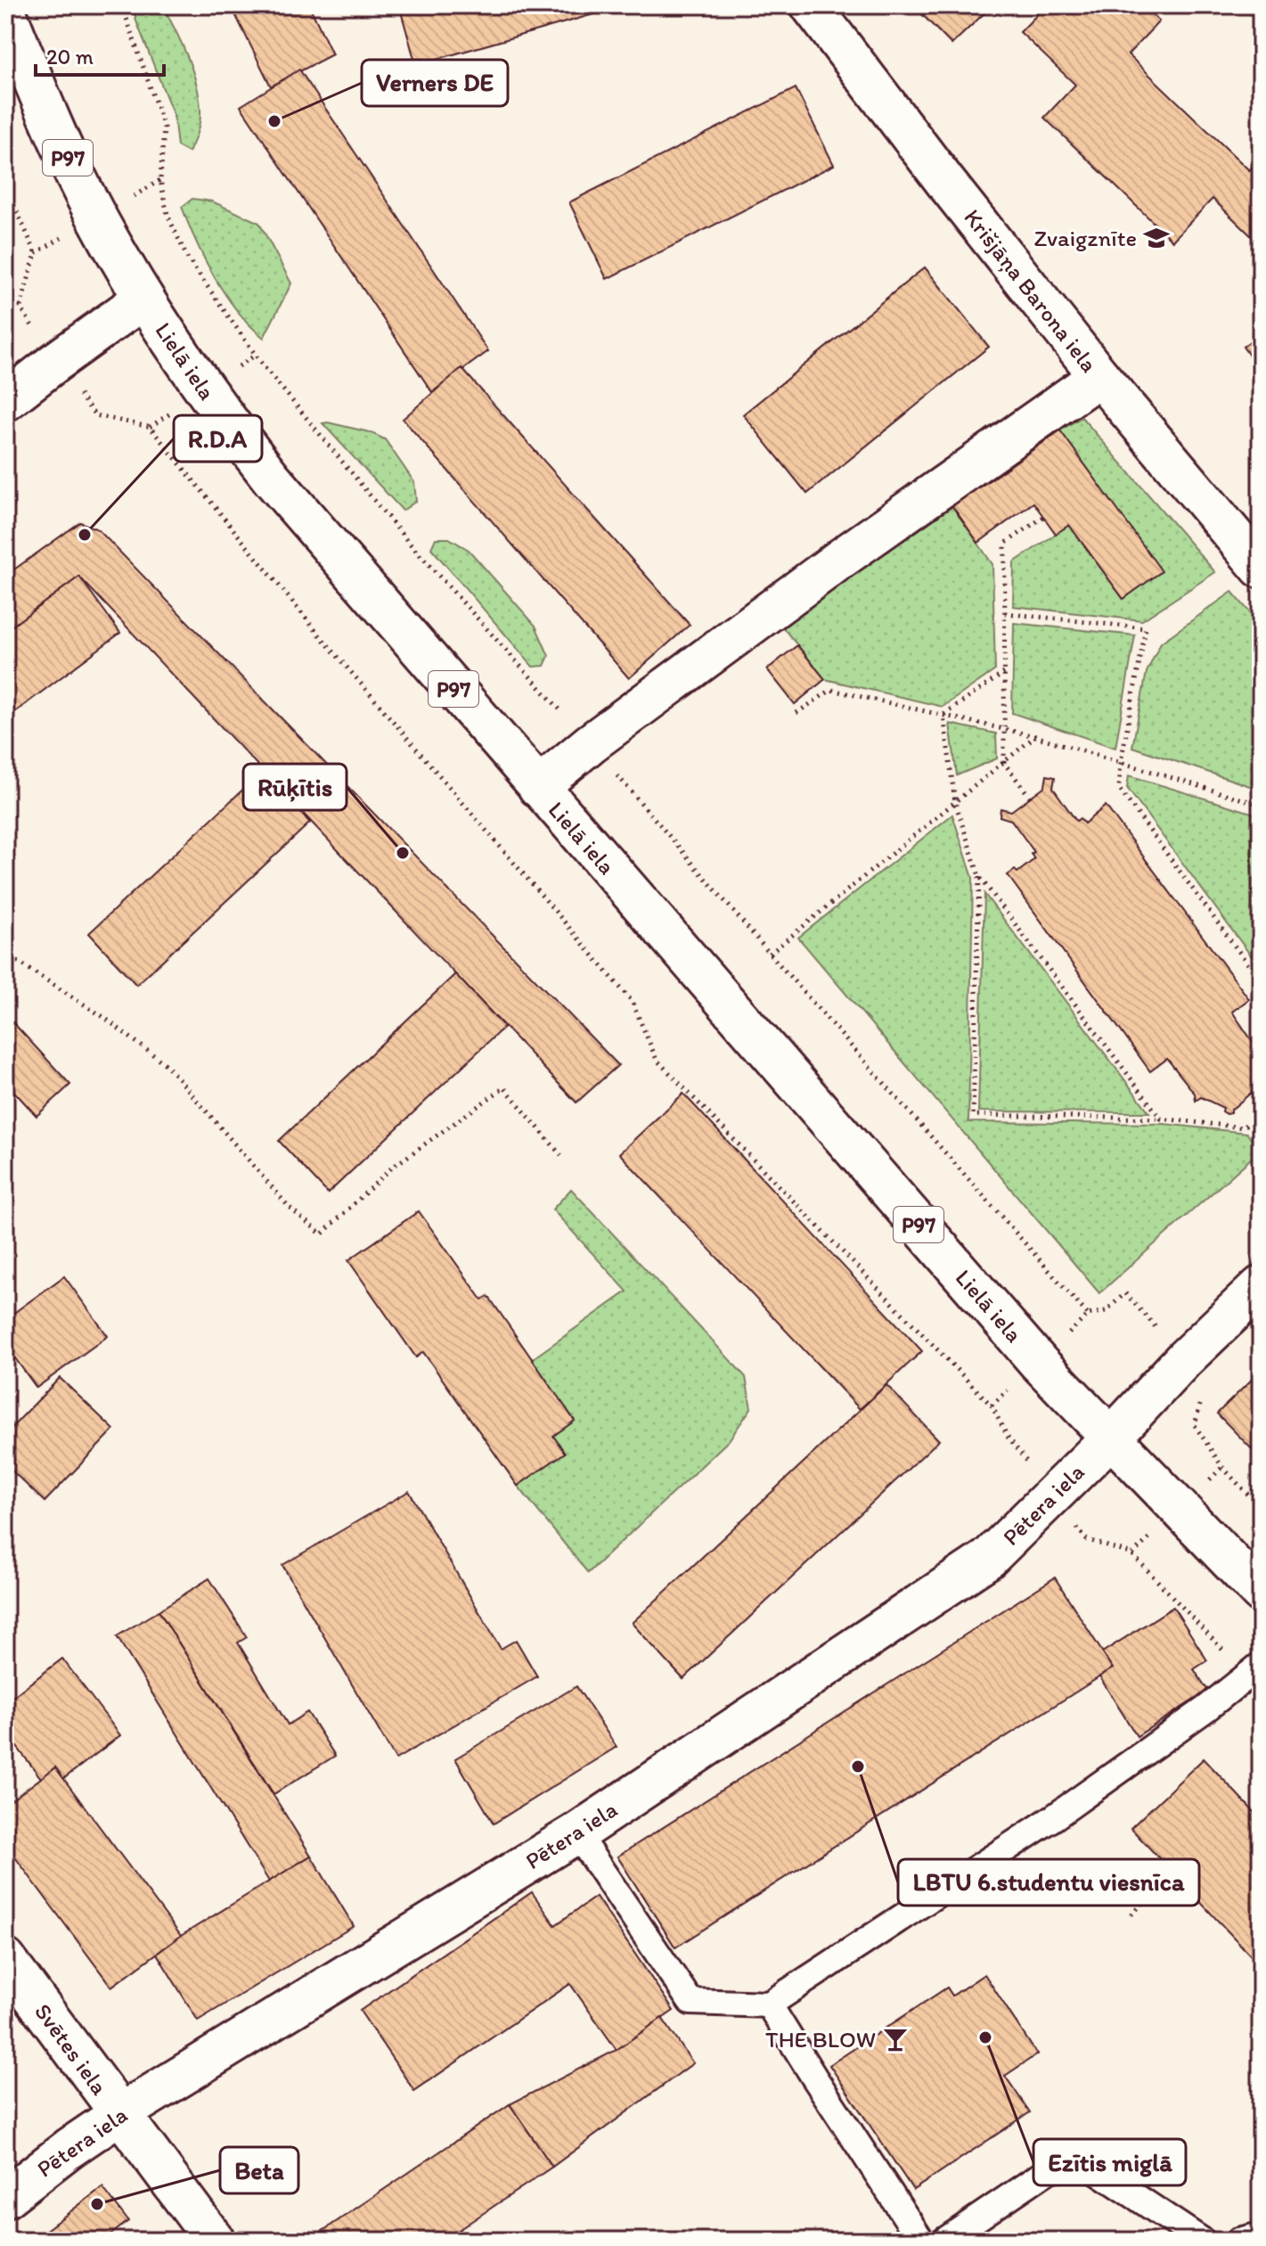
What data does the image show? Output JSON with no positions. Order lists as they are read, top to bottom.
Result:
{
  "streets": {
    "street": [
      "P97",
      "Krišjāņa Barona iela",
      "Lielā iela",
      "Pētera iela",
      "Svētes iela"
    ]
  },
  "crossings": [
    ["Lielā iela", "Pētera iela"],
    ["Pētera iela", "Svētes iela"]
  ],
  "places": {
    "other": [
      "Verners DE",
      "R.D.A",
      "Rūķītis",
      "LBTU 6.studentu viesnīca",
      "Ezītis miglā",
      "Beta"
    ],
    "school or university": ["Zvaigznīte"],
    "bar": ["THE BLOW"]
  },
  "scale_bar": "20 m"
}
